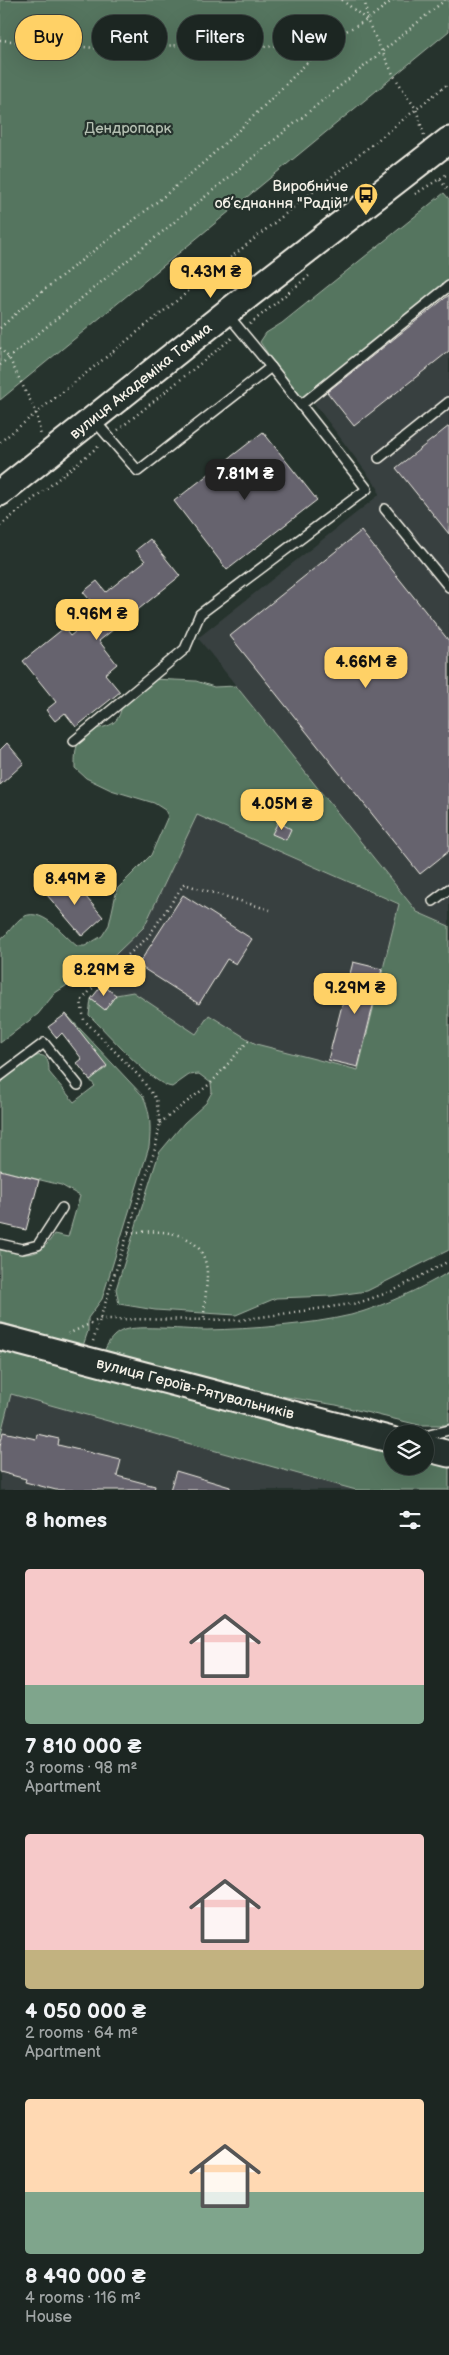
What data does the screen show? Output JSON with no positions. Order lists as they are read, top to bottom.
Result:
{
  "streets": {
    "main road": ["вулиця Академіка Тамма", "вулиця Героїв-Рятувальників"]
  },
  "parks": ["Дендропарк"],
  "places": {
    "bus stop": ["Виробниче об’єднання \"Радій\""]
  },
  "page": {
    "chip": [
      "Buy",
      "Rent",
      "Filters",
      "New"
    ],
    "price": [
      "9.43M ₴",
      "7.81M ₴",
      "9.96M ₴",
      "4.66M ₴",
      "4.05M ₴",
      "8.49M ₴",
      "8.29M ₴",
      "9.29M ₴"
    ],
    "heading": "8 homes",
    "list": [
      {
        "name": "7 810 000 ₴",
        "note": "3 rooms · 98 m² · Apartment"
      },
      {
        "name": "4 050 000 ₴",
        "note": "2 rooms · 64 m² · Apartment"
      },
      {
        "name": "8 490 000 ₴",
        "note": "4 rooms · 116 m² · House"
      }
    ]
  }
}
